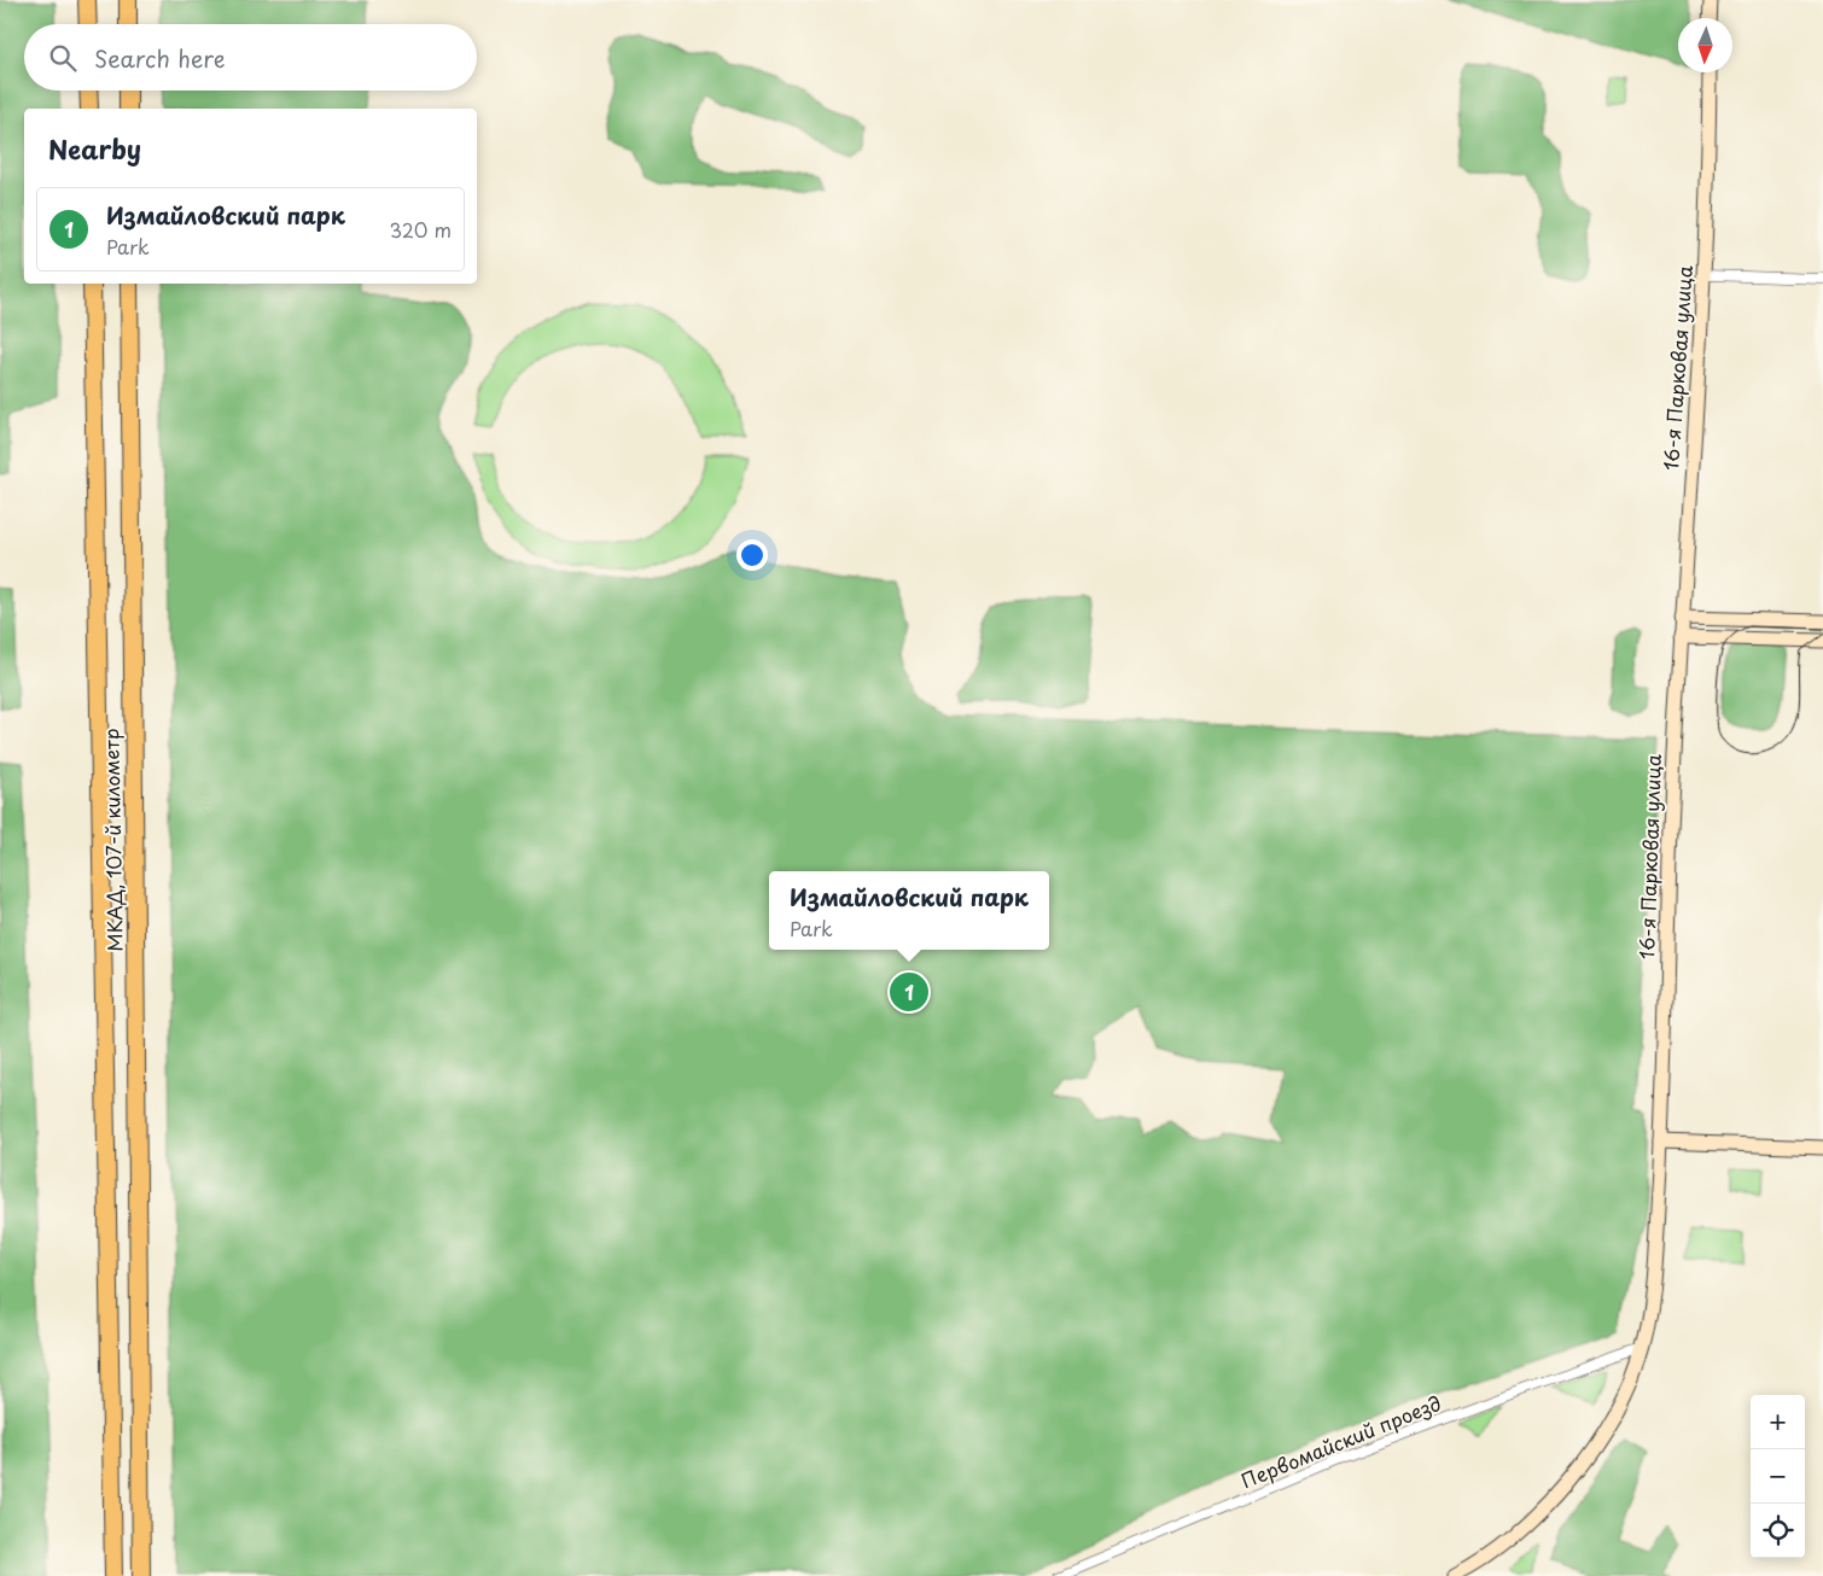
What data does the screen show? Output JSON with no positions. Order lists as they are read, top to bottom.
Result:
{
  "streets": {
    "highway": ["МКАД, 107-й километр"],
    "main road": ["16-я Парковая улица"],
    "street": ["Первомайский проезд"]
  },
  "crossings": [
    ["16-я Парковая улица", "Первомайский проезд"]
  ],
  "north": "bottom",
  "page": {
    "search": "Search here",
    "heading": "Nearby",
    "list": [
      {
        "mark": "1",
        "name": "Измайловский парк",
        "note": "Park",
        "value": "320 m"
      }
    ],
    "popup": ["Измайловский парк", "Park"],
    "pins": "1",
    "map_buttons": ["+", "−"]
  }
}
